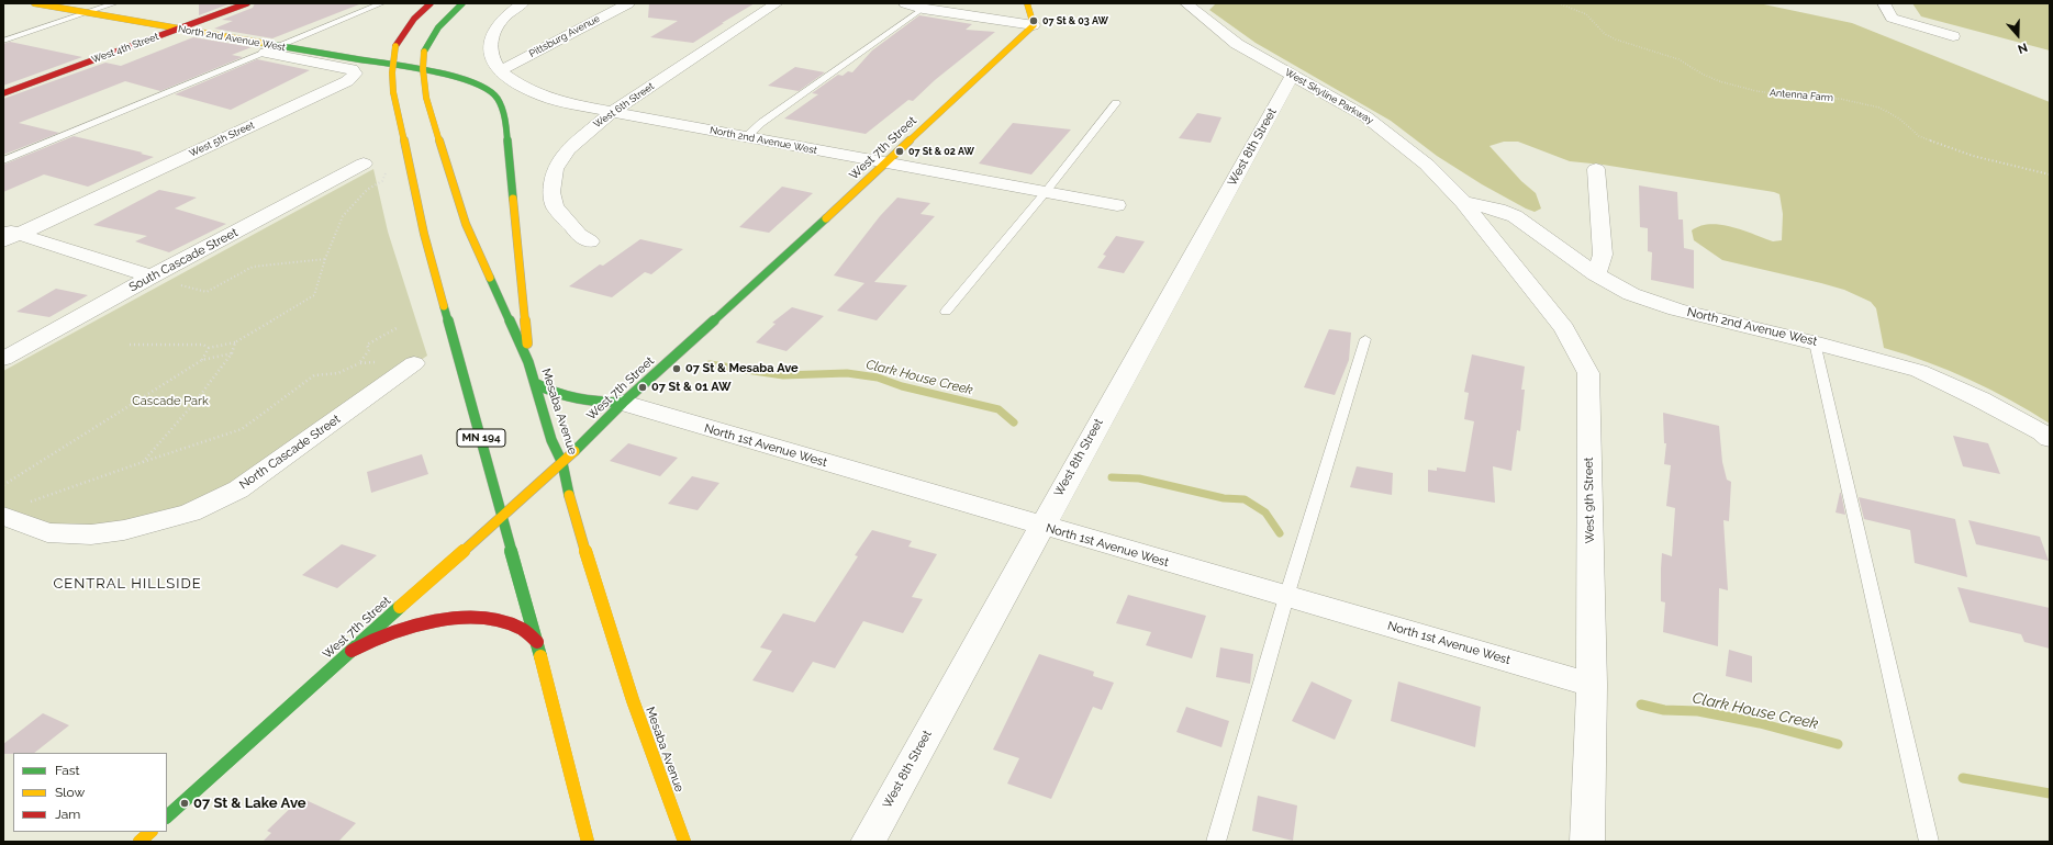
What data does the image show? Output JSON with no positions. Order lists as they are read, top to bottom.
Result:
{
  "streets": {
    "main road": [
      "North 2nd Avenue West",
      "West 4th Street",
      "West 7th Street",
      "Mesaba Avenue",
      "MN 194"
    ],
    "street": [
      "Pittsburg Avenue",
      "West Skyline Parkway",
      "West 6th Street",
      "West 5th Street",
      "West 8th Street",
      "South Cascade Street",
      "North 1st Avenue West",
      "North Cascade Street",
      "West 9th Street"
    ],
    "path": ["Antenna Farm"]
  },
  "crossings": [
    ["Pittsburg Avenue", "North 2nd Avenue West"],
    ["North 2nd Avenue West", "West 4th Street"],
    ["North 2nd Avenue West", "West Skyline Parkway"],
    ["North 2nd Avenue West", "West 6th Street"],
    ["North 2nd Avenue West", "West 5th Street"],
    ["North 2nd Avenue West", "West 7th Street"],
    ["North 2nd Avenue West", "Mesaba Avenue"],
    ["North 2nd Avenue West", "West 9th Street"],
    ["West Skyline Parkway", "West 8th Street"],
    ["West Skyline Parkway", "West 9th Street"],
    ["West 8th Street", "North 1st Avenue West"],
    ["West 7th Street", "Mesaba Avenue"],
    ["West 7th Street", "MN 194"],
    ["West 7th Street", "North 1st Avenue West"],
    ["North 1st Avenue West", "West 9th Street"]
  ],
  "districts": ["CENTRAL HILLSIDE"],
  "water": ["Clark House Creek"],
  "parks": ["Cascade Park"],
  "places": [
    "07 St & 03 AW",
    "07 St & 02 AW",
    "07 St & Mesaba Ave",
    "07 St & 01 AW",
    "07 St & Lake Ave"
  ],
  "legend": ["Fast", "Slow", "Jam"],
  "north": "bottom"
}
